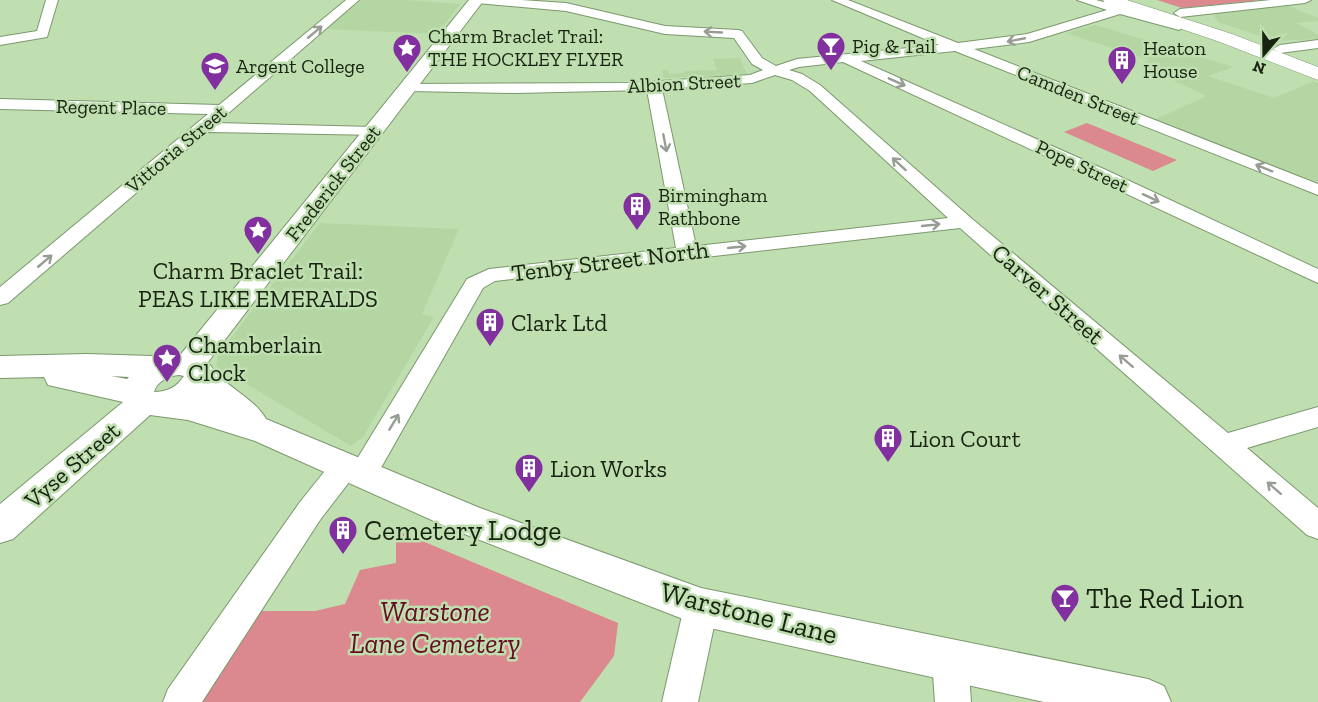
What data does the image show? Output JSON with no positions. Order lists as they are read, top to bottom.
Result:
{
  "streets": {
    "street": [
      "Albion Street",
      "Camden Street",
      "Regent Place",
      "Vittoria Street",
      "Pope Street",
      "Frederick Street",
      "Tenby Street North",
      "Carver Street",
      "Vyse Street",
      "Warstone Lane"
    ]
  },
  "crossings": [
    ["Albion Street", "Camden Street"],
    ["Albion Street", "Pope Street"],
    ["Albion Street", "Frederick Street"],
    ["Albion Street", "Carver Street"],
    ["Regent Place", "Vittoria Street"],
    ["Frederick Street", "Vyse Street"],
    ["Frederick Street", "Warstone Lane"],
    ["Tenby Street North", "Carver Street"],
    ["Tenby Street North", "Warstone Lane"],
    ["Vyse Street", "Warstone Lane"]
  ],
  "one_way": [
    "Camden Street",
    "Vittoria Street",
    "Pope Street",
    "Tenby Street North",
    "Carver Street"
  ],
  "parks": ["Warstone Lane Cemetery"],
  "places": {
    "bar": ["Pig & Tail", "The Red Lion"],
    "place": ["Charm Braclet Trail: THE HOCKLEY FLYER", "Charm Braclet Trail: PEAS LIKE EMERALDS", "Chamberlain Clock"],
    "building": [
      "Heaton House",
      "Birmingham Rathbone",
      "Clark Ltd",
      "Lion Court",
      "Lion Works",
      "Cemetery Lodge"
    ],
    "school or university": ["Argent College"]
  },
  "north": "bottom"
}
